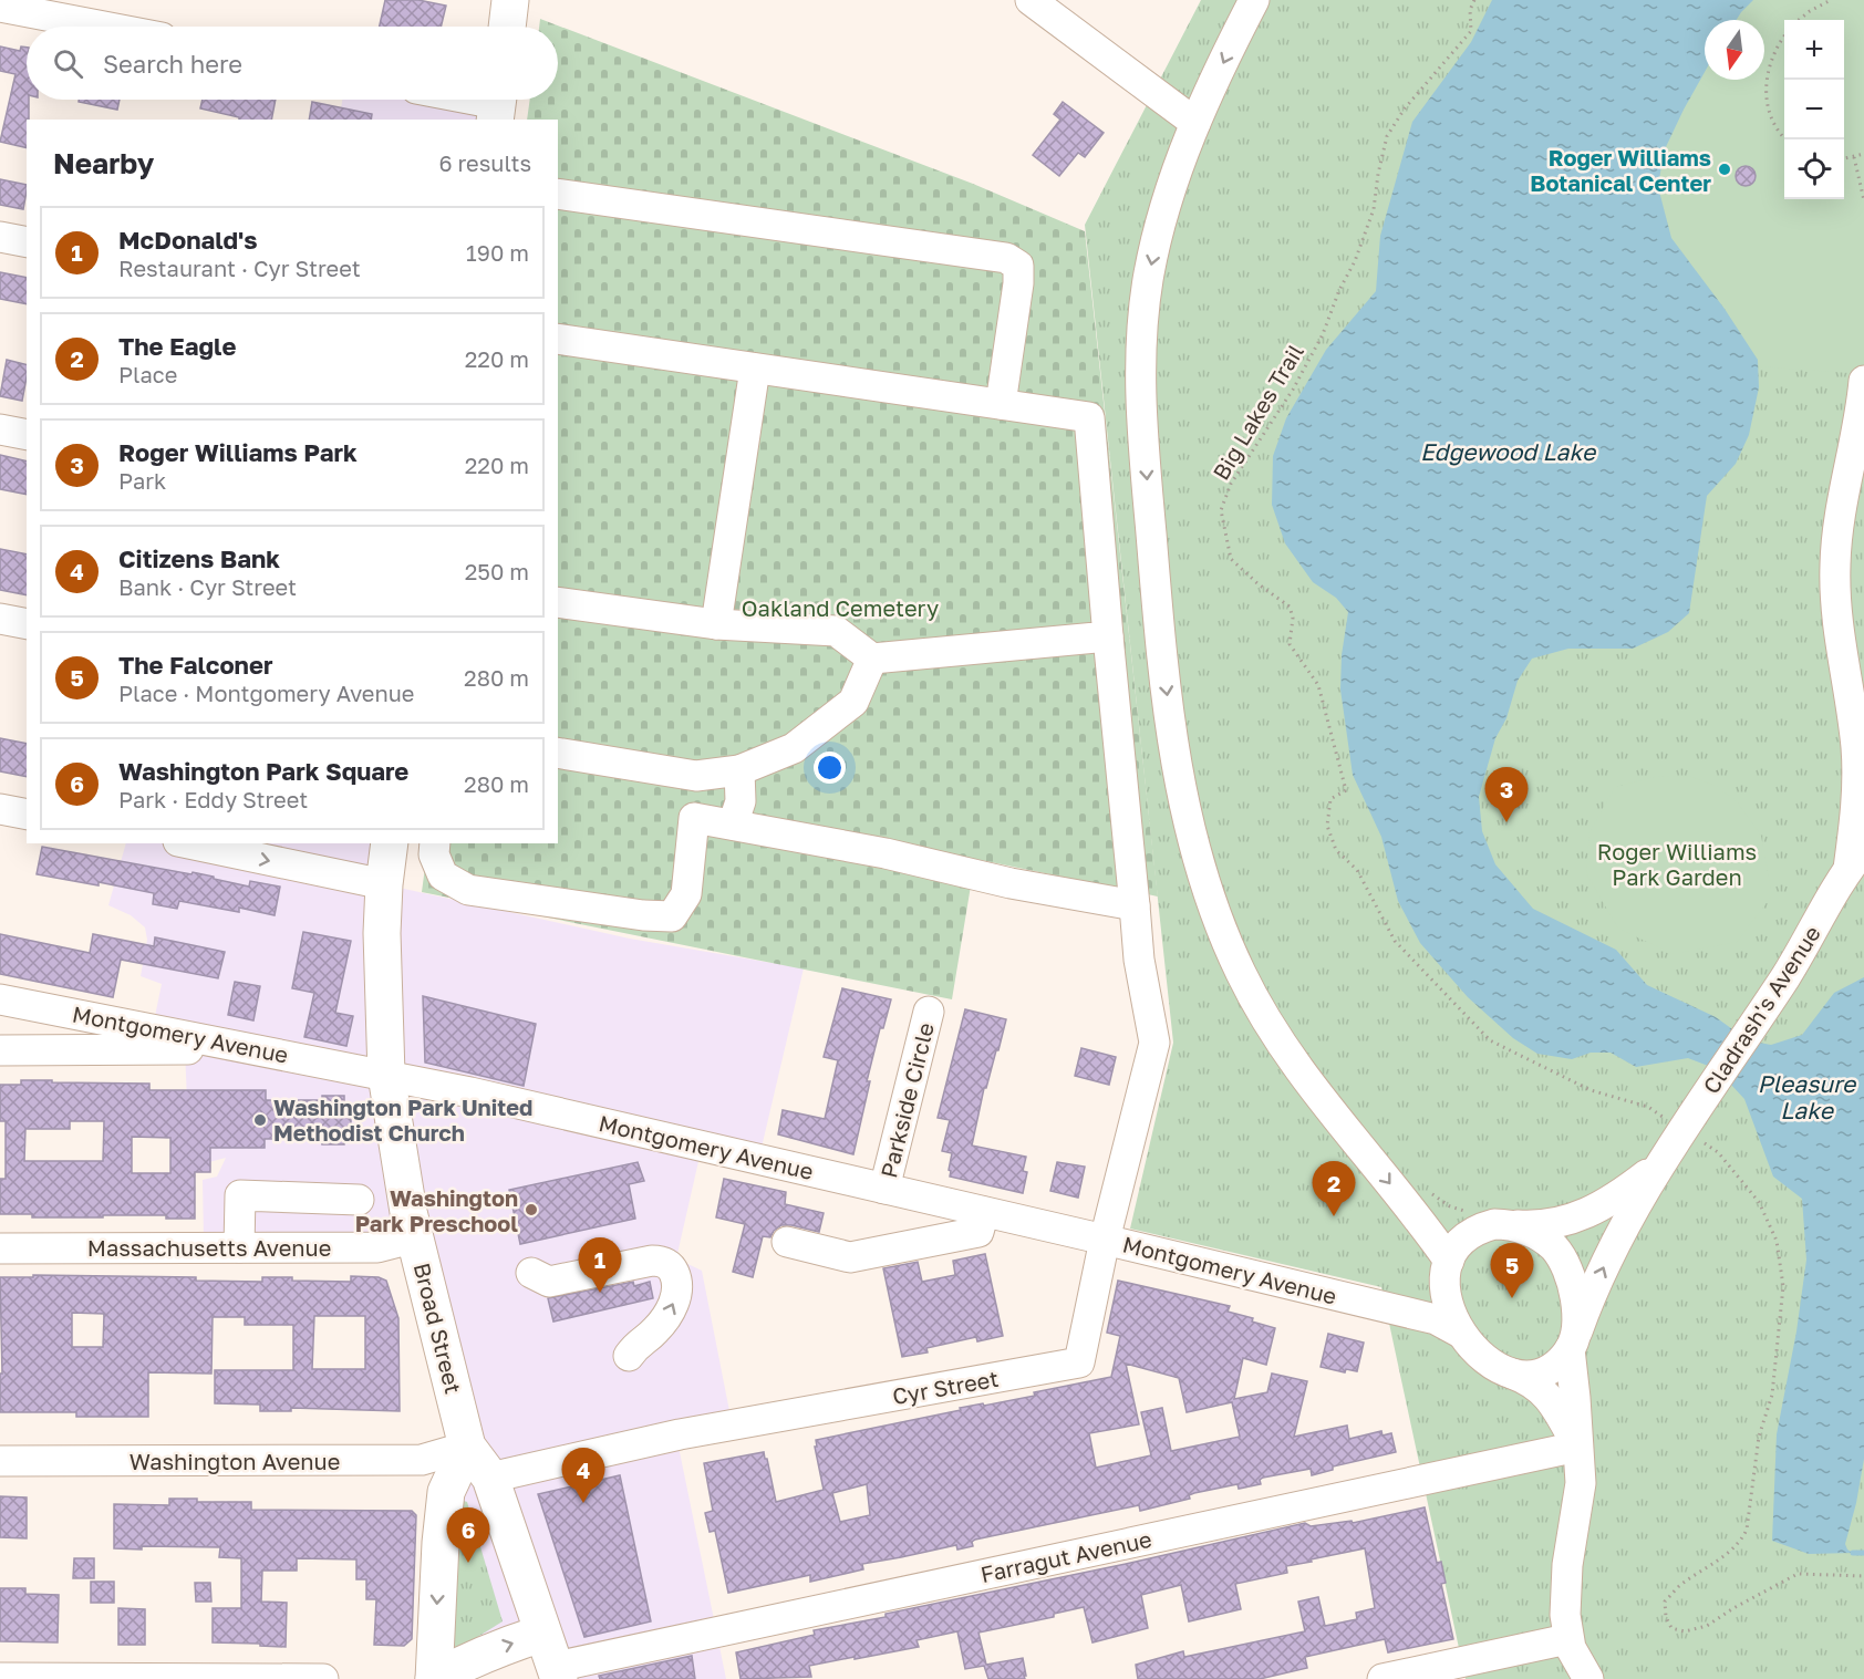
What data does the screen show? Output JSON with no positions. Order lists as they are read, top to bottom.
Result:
{
  "streets": {
    "main road": ["Broad Street"],
    "street": [
      "Cladrash's Avenue",
      "Montgomery Avenue",
      "Parkside Circle",
      "Massachusetts Avenue",
      "Cyr Street",
      "Washington Avenue",
      "Farragut Avenue"
    ],
    "path": ["Big Lakes Trail"]
  },
  "crossings": [
    ["Big Lakes Trail", "Cladrash's Avenue"],
    ["Cladrash's Avenue", "Montgomery Avenue"],
    ["Montgomery Avenue", "Parkside Circle"],
    ["Montgomery Avenue", "Broad Street"],
    ["Montgomery Avenue", "Cyr Street"],
    ["Massachusetts Avenue", "Broad Street"],
    ["Broad Street", "Cyr Street"],
    ["Broad Street", "Washington Avenue"],
    ["Broad Street", "Farragut Avenue"]
  ],
  "water": ["Edgewood Lake", "Pleasure Lake"],
  "parks": ["Oakland Cemetery", "Roger Williams Park Garden"],
  "places": ["Roger Williams Botanical Center", "Washington Park United Methodist Church", "Washington Park Preschool"],
  "north": "bottom",
  "page": {
    "map_buttons": ["+", "−"],
    "search": "Search here",
    "heading": ["Nearby", "6 results"],
    "list": [
      {
        "mark": "1",
        "name": "McDonald's",
        "note": "Restaurant · Cyr Street",
        "value": "190 m"
      },
      {
        "mark": "2",
        "name": "The Eagle",
        "note": "Place",
        "value": "220 m"
      },
      {
        "mark": "3",
        "name": "Roger Williams Park",
        "note": "Park",
        "value": "220 m"
      },
      {
        "mark": "4",
        "name": "Citizens Bank",
        "note": "Bank · Cyr Street",
        "value": "250 m"
      },
      {
        "mark": "5",
        "name": "The Falconer",
        "note": "Place · Montgomery Avenue",
        "value": "280 m"
      },
      {
        "mark": "6",
        "name": "Washington Park Square",
        "note": "Park · Eddy Street",
        "value": "280 m"
      }
    ],
    "pins": [
      "3",
      "2",
      "1",
      "5",
      "4",
      "6"
    ]
  }
}
